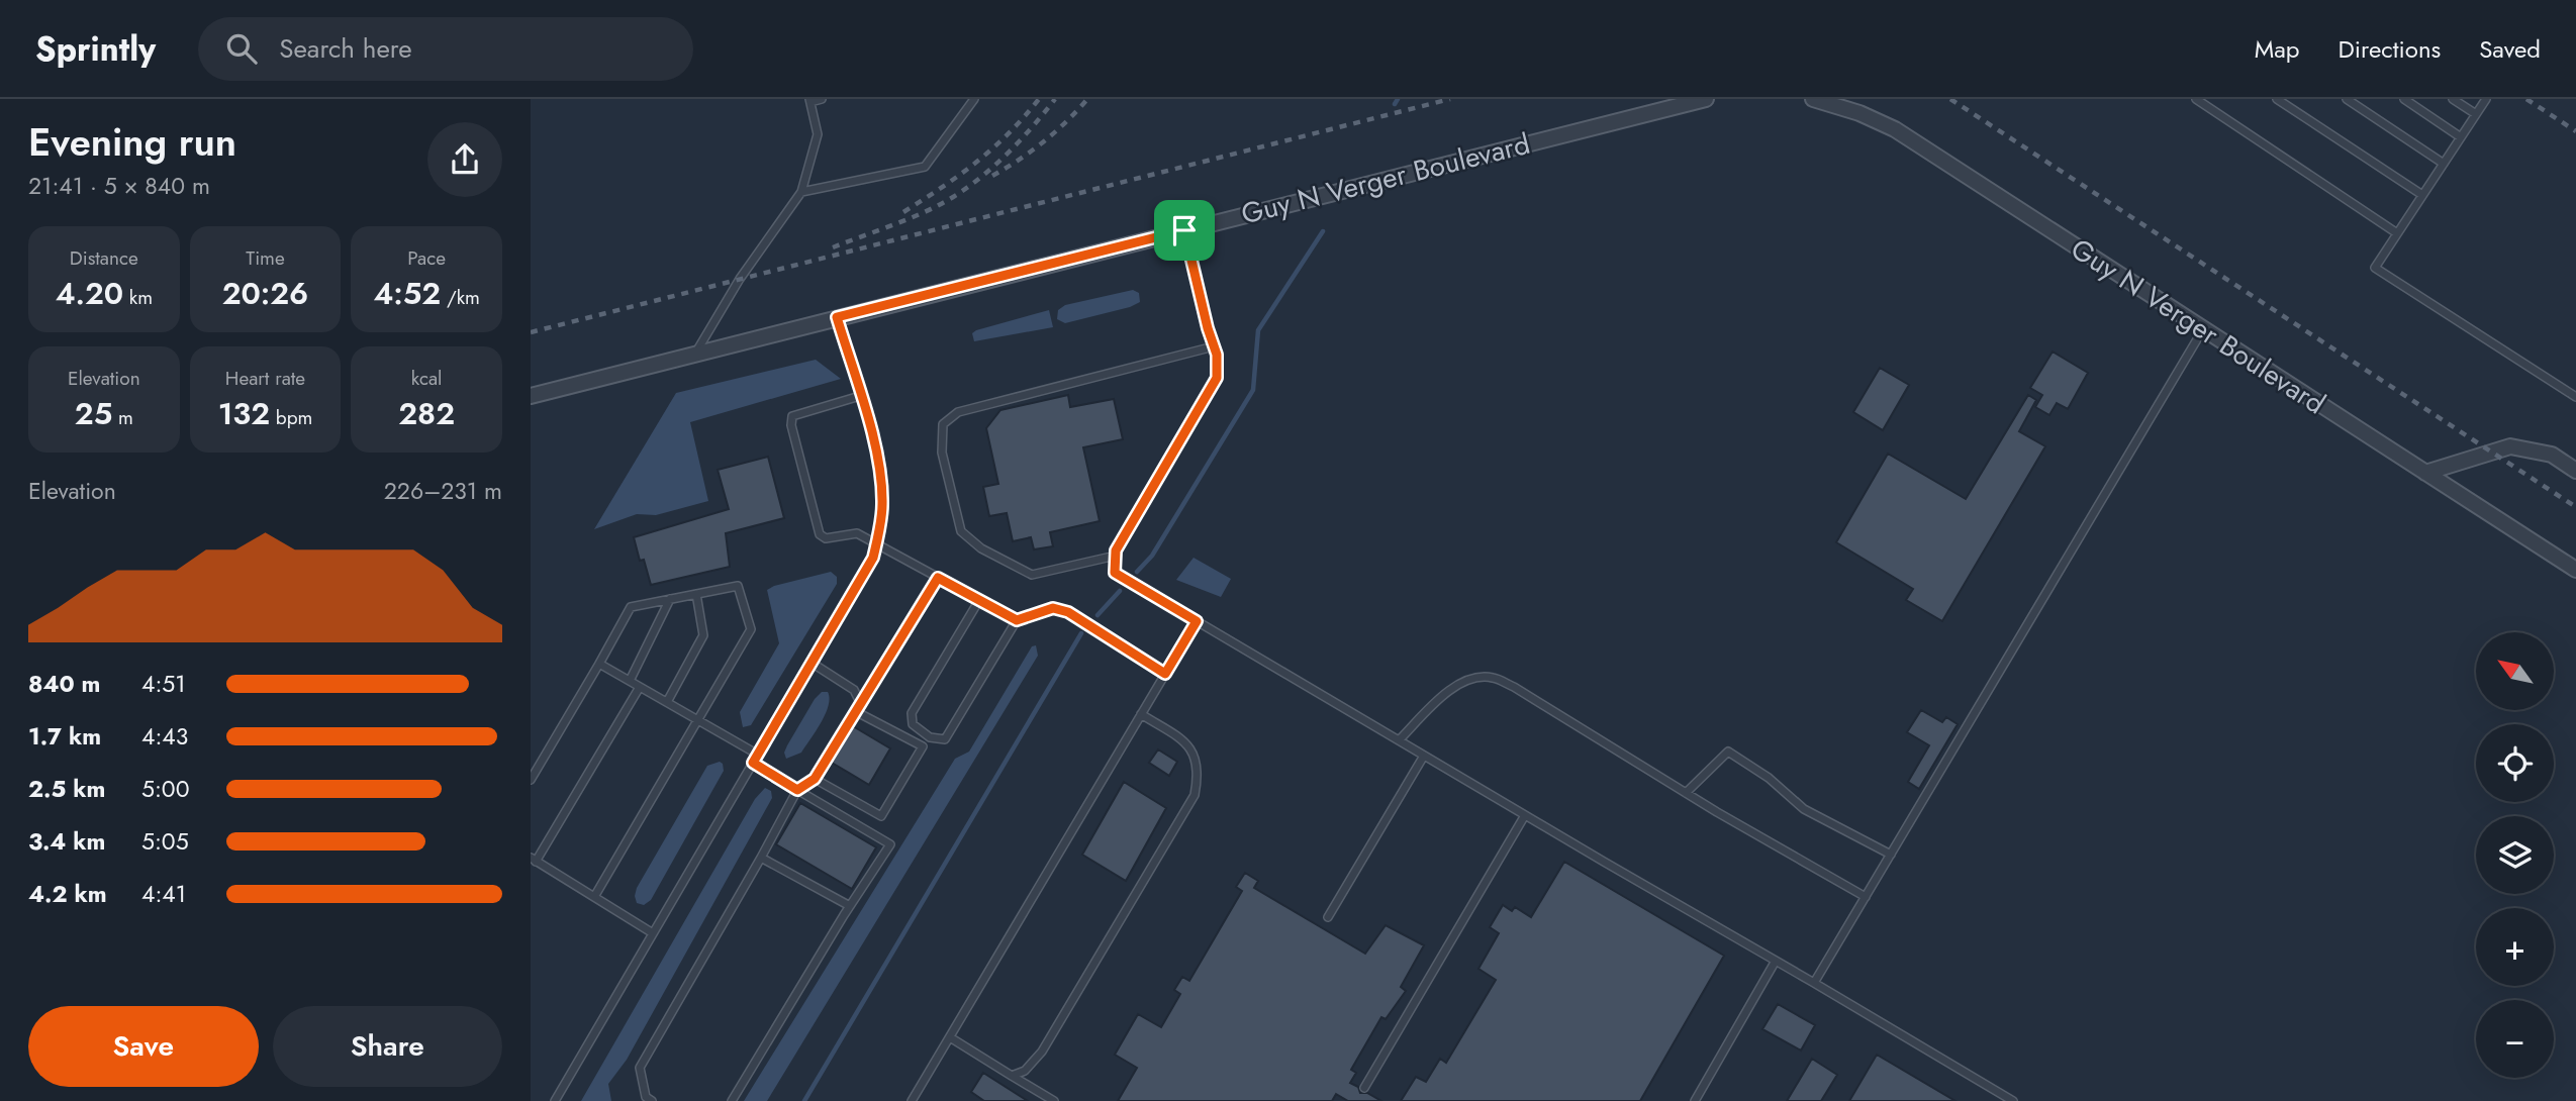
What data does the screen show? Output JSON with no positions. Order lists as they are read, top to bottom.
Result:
{
  "streets": {
    "street": ["Guy N Verger Boulevard"]
  },
  "north": "top left",
  "page": {
    "header": "Sprintly",
    "search": "Search here",
    "nav": ["Map", "Directions", "Saved"],
    "heading": ["Evening run", "21:41 · 5 × 840 m"],
    "stats": [
      ["Distance", "4.20 km"],
      ["Time", "20:26"],
      ["Pace", "4:52 /km"],
      ["Elevation", "25 m"],
      ["Heart rate", "132 bpm"],
      ["kcal", "282"]
    ],
    "chart": ["Elevation", "226–231 m"],
    "map_buttons": ["+", "−"],
    "list": [
      {
        "name": "840 m",
        "note": "4:51"
      },
      {
        "name": "1.7 km",
        "note": "4:43"
      },
      {
        "name": "2.5 km",
        "note": "5:00"
      },
      {
        "name": "3.4 km",
        "note": "5:05"
      },
      {
        "name": "4.2 km",
        "note": "4:41"
      }
    ],
    "buttons": ["Save", "Share"]
  }
}
